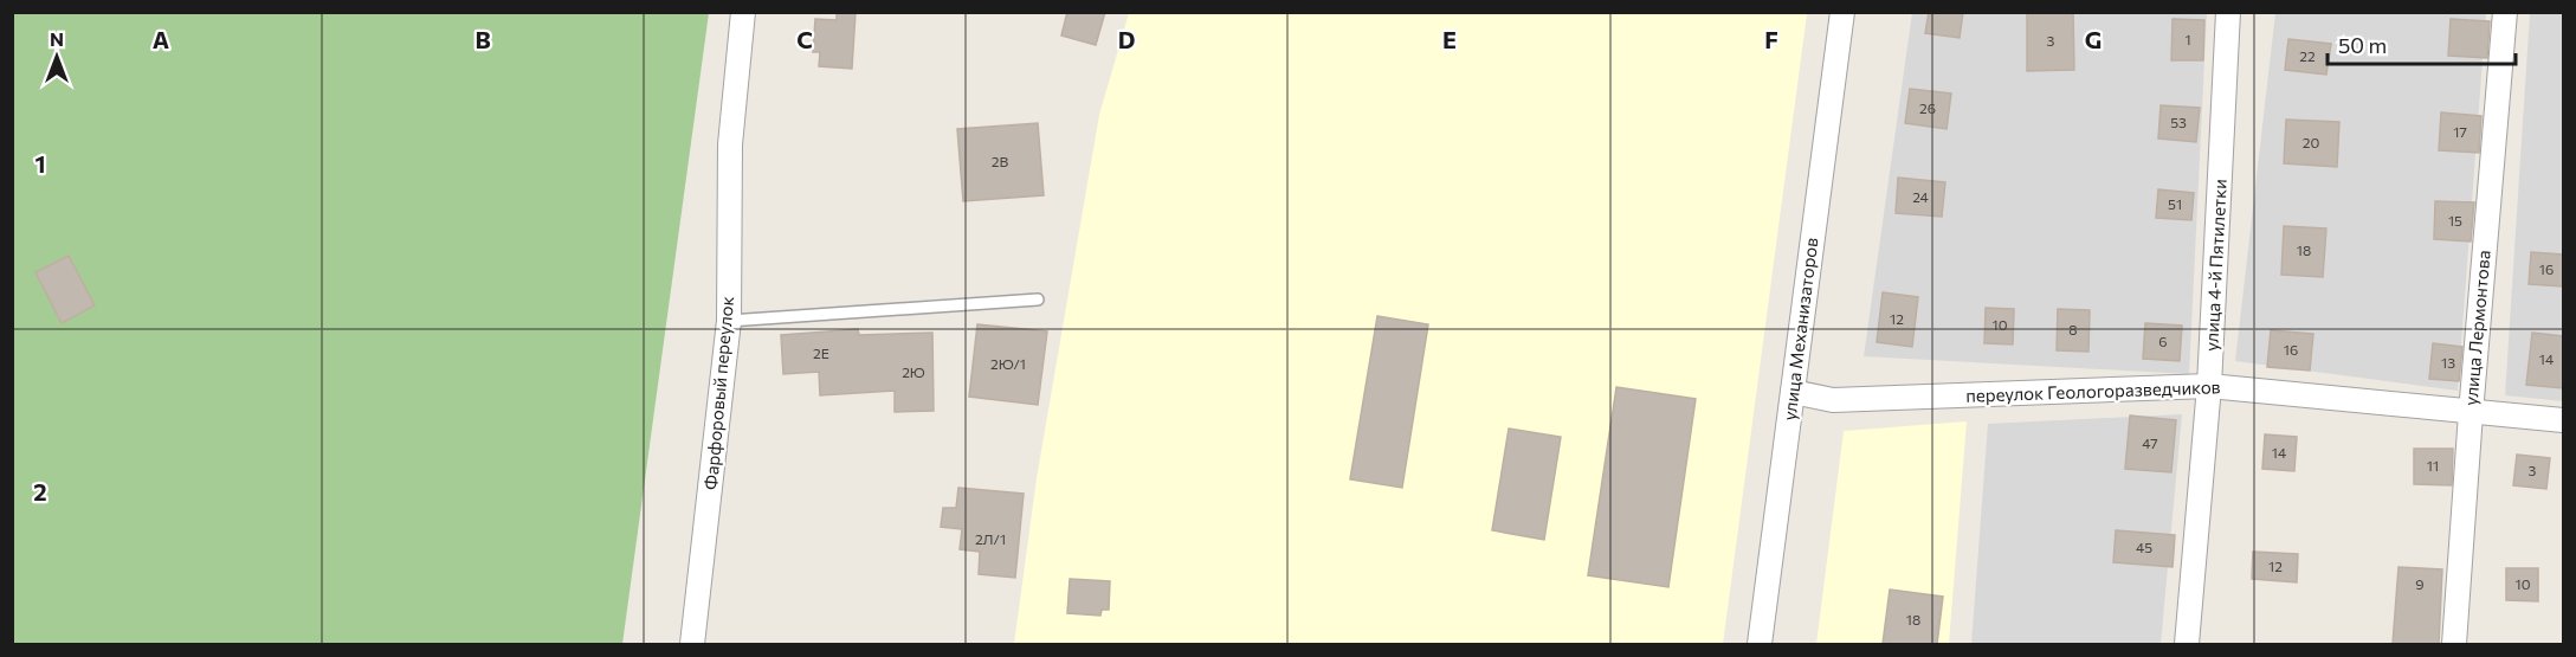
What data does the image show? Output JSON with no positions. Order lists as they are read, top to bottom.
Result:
{
  "streets": {
    "street": [
      "улица 4-й Пятилетки",
      "улица Лермонтова",
      "улица Механизаторов",
      "переулок Геологоразведчиков",
      "Фарфоровый переулок"
    ]
  },
  "crossings": [
    ["улица 4-й Пятилетки", "переулок Геологоразведчиков"],
    ["улица Лермонтова", "переулок Геологоразведчиков"],
    ["улица Механизаторов", "переулок Геологоразведчиков"]
  ],
  "house_numbers": [
    "1",
    "3",
    "22",
    "26",
    "53",
    "17",
    "20",
    "2В",
    "24",
    "51",
    "15",
    "18",
    "16",
    "12",
    "10",
    "8",
    "6",
    "16",
    "2Е",
    "14",
    "13",
    "2Ю/1",
    "2Ю",
    "47",
    "14",
    "11",
    "3",
    "2Л/1",
    "45",
    "12",
    "9",
    "10",
    "18"
  ],
  "scale_bar": "50 m",
  "north": "top",
  "grid": {
    "columns": [
      "A",
      "B",
      "C",
      "D",
      "E",
      "F",
      "G"
    ],
    "rows": ["1", "2"]
  }
}
